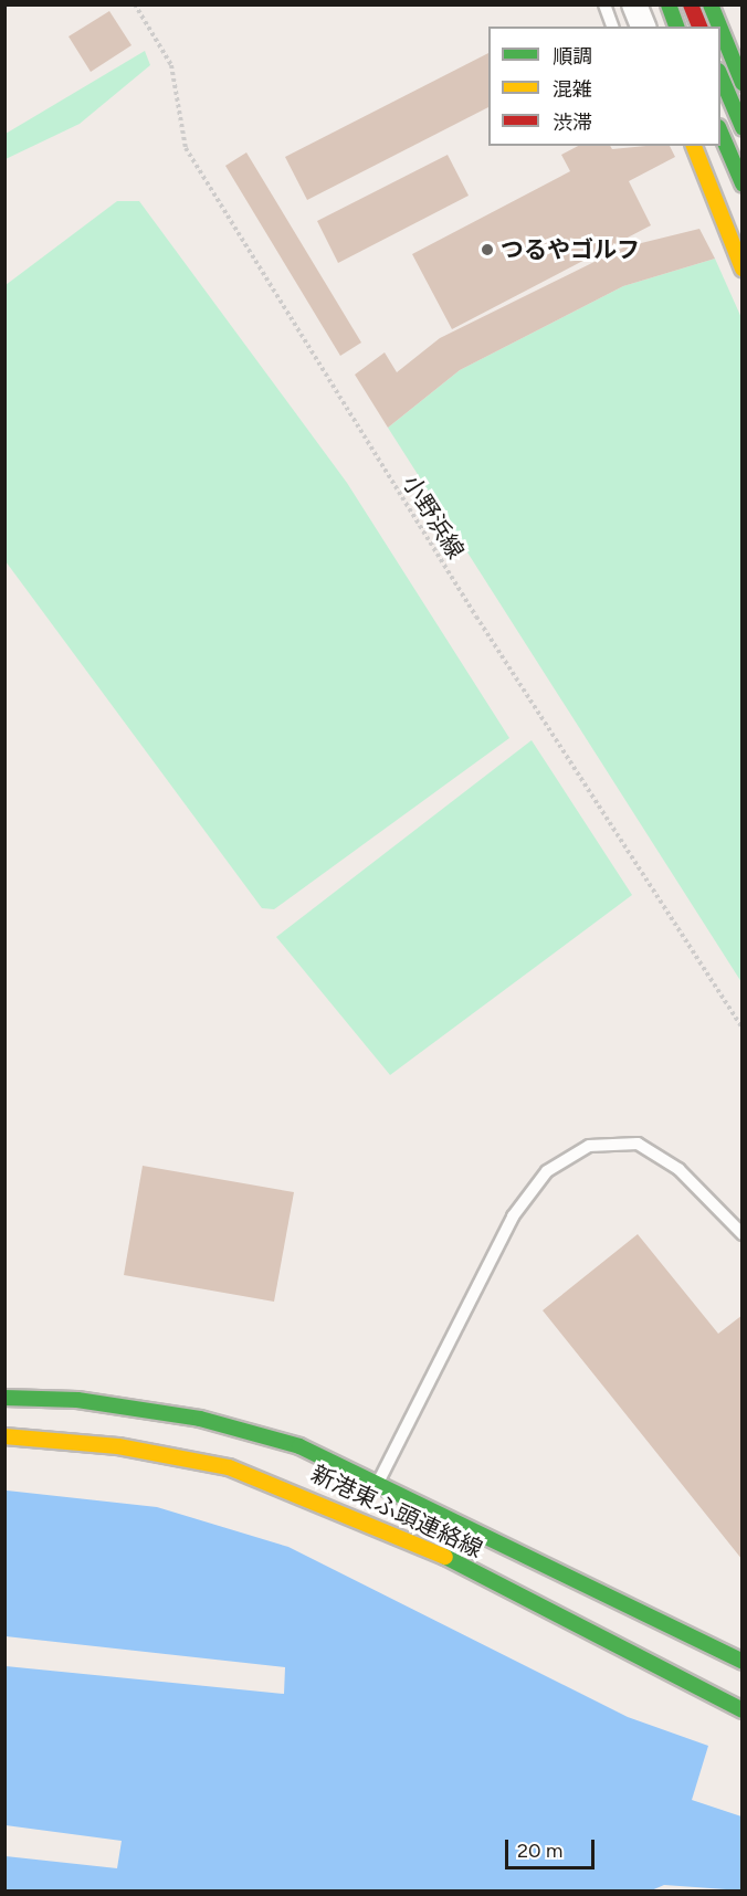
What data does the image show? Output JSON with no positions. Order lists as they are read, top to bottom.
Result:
{
  "streets": {
    "main road": ["新港東ふ頭連絡線"],
    "path": ["小野浜線"]
  },
  "places": ["つるやゴルフ"],
  "legend": ["順調", "混雑", "渋滞"],
  "scale_bar": "20 m"
}
